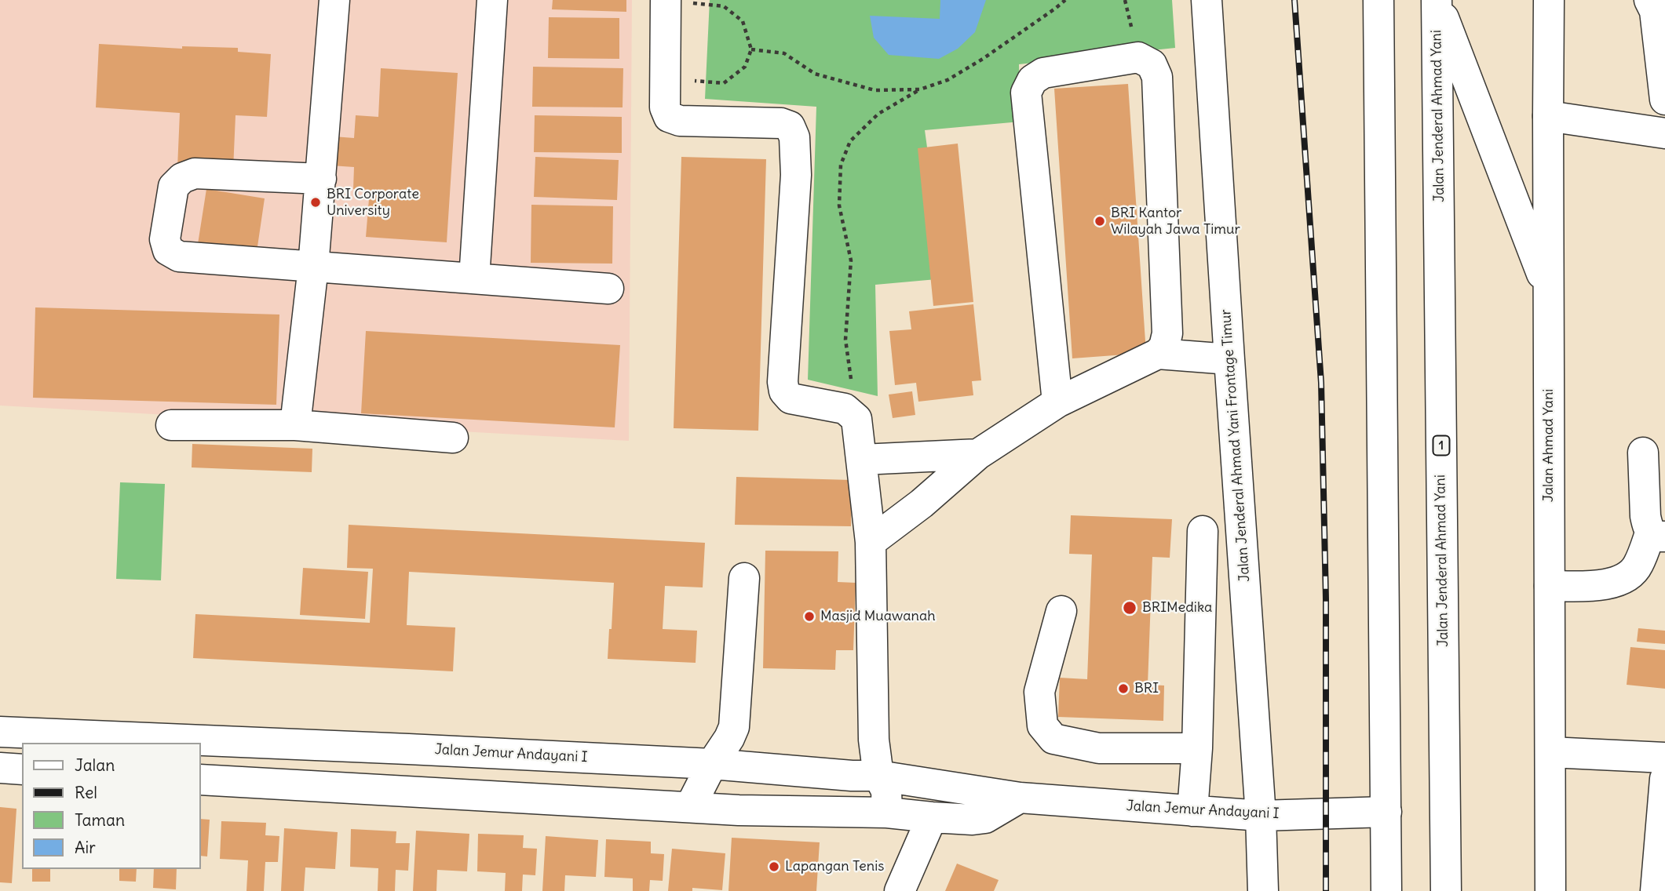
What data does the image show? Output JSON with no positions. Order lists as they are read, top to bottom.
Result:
{
  "streets": {
    "main road": [
      "Jalan Jenderal Ahmad Yani",
      "Jalan Jenderal Ahmad Yani Frontage Timur",
      "1",
      "Jalan Ahmad Yani",
      "Jalan Jemur Andayani I"
    ]
  },
  "crossings": [
    ["Jalan Jenderal Ahmad Yani Frontage Timur", "Jalan Jemur Andayani I"]
  ],
  "places": [
    "BRI Corporate University",
    "BRI Kantor Wilayah Jawa Timur",
    "BRIMedika",
    "Masjid Muawanah",
    "BRI",
    "Lapangan Tenis"
  ],
  "legend": [
    "Jalan",
    "Rel",
    "Taman",
    "Air"
  ]
}
